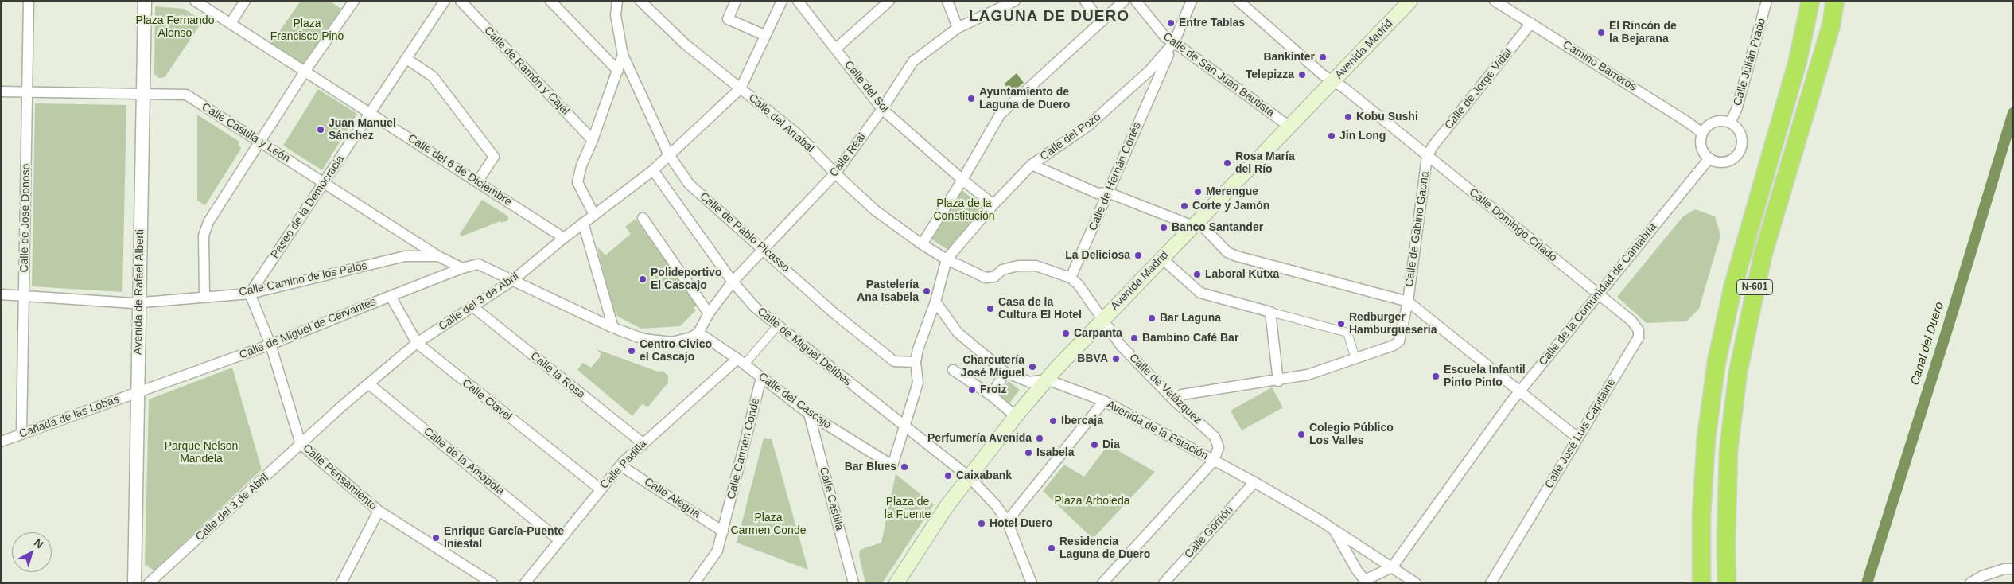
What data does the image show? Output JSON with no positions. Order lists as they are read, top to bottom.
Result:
{
  "streets": {
    "highway": ["N-601"],
    "main road": ["Avenida Madrid"],
    "street": [
      "Calle Julián Prado",
      "Camino Barreros",
      "Calle de Ramón y Cajal",
      "Calle de San Juan Bautista",
      "Calle del Sol",
      "Calle de Jorge Vidal",
      "Calle del Arrabal",
      "Calle Castilla y León",
      "Calle del Pozo",
      "Calle Real",
      "Calle del 6 de Diciembre",
      "Calle de Hernán Cortés",
      "Paseo de la Democracia",
      "Calle de José Donoso",
      "Calle Domingo Criado",
      "Calle de Gabino Gaona",
      "Calle de Pablo Picasso",
      "Calle Camino de los Palos",
      "Avenida de Rafael Alberti",
      "Calle de la Comunidad de Cantabria",
      "Calle del 3 de Abril",
      "Calle de Miguel de Cervantes",
      "Calle de Miguel Delibes",
      "Calle la Rosa",
      "Calle de Velázquez",
      "Calle Clavel",
      "Calle del Cascajo",
      "Cañada de las Lobas",
      "Avenida de la Estación",
      "Calle José Luis Capitaine",
      "Calle Carmen Conde",
      "Calle de la Amapola",
      "Calle Padilla",
      "Calle Pensamiento",
      "Calle Alegría",
      "Calle Castilla",
      "Calle Gorrión"
    ]
  },
  "crossings": [
    ["Avenida Madrid", "Calle de San Juan Bautista"],
    ["Avenida Madrid", "Calle Domingo Criado"],
    ["Avenida Madrid", "Calle de Miguel Delibes"],
    ["Avenida Madrid", "Calle de Velázquez"],
    ["Avenida Madrid", "Avenida de la Estación"],
    ["Calle Julián Prado", "Camino Barreros"],
    ["Calle Julián Prado", "Calle de la Comunidad de Cantabria"],
    ["Camino Barreros", "Calle de Jorge Vidal"],
    ["Camino Barreros", "Calle de la Comunidad de Cantabria"],
    ["Calle del Sol", "Calle Real"],
    ["Calle de Jorge Vidal", "Calle Domingo Criado"],
    ["Calle de Jorge Vidal", "Calle de Gabino Gaona"],
    ["Calle del Arrabal", "Calle Real"],
    ["Calle del Arrabal", "Calle del 3 de Abril"],
    ["Calle Castilla y León", "Paseo de la Democracia"],
    ["Calle Castilla y León", "Calle de José Donoso"],
    ["Calle Castilla y León", "Calle Camino de los Palos"],
    ["Calle Castilla y León", "Avenida de Rafael Alberti"],
    ["Calle Castilla y León", "Calle de Miguel de Cervantes"],
    ["Calle del Pozo", "Calle de Hernán Cortés"],
    ["Calle Real", "Calle de Pablo Picasso"],
    ["Calle Real", "Calle de Miguel Delibes"],
    ["Calle Real", "Calle del Cascajo"],
    ["Calle del 6 de Diciembre", "Paseo de la Democracia"],
    ["Calle del 6 de Diciembre", "Calle del 3 de Abril"],
    ["Calle de Hernán Cortés", "Calle de Velázquez"],
    ["Paseo de la Democracia", "Calle Camino de los Palos"],
    ["Paseo de la Democracia", "Calle Pensamiento"],
    ["Calle de José Donoso", "Calle Camino de los Palos"],
    ["Calle de José Donoso", "Cañada de las Lobas"],
    ["Calle Domingo Criado", "Calle de Gabino Gaona"],
    ["Calle Domingo Criado", "Calle de la Comunidad de Cantabria"],
    ["Calle Domingo Criado", "Calle José Luis Capitaine"],
    ["Calle de Pablo Picasso", "Calle del 3 de Abril"],
    ["Calle Camino de los Palos", "Avenida de Rafael Alberti"],
    ["Calle Camino de los Palos", "Calle Pensamiento"],
    ["Avenida de Rafael Alberti", "Calle de Miguel de Cervantes"],
    ["Avenida de Rafael Alberti", "Cañada de las Lobas"],
    ["Calle de la Comunidad de Cantabria", "Calle José Luis Capitaine"],
    ["Calle del 3 de Abril", "Calle de Miguel de Cervantes"],
    ["Calle del 3 de Abril", "Calle de Miguel Delibes"],
    ["Calle del 3 de Abril", "Calle la Rosa"],
    ["Calle del 3 de Abril", "Calle Clavel"],
    ["Calle del 3 de Abril", "Calle de la Amapola"],
    ["Calle del 3 de Abril", "Calle Pensamiento"],
    ["Calle de Miguel de Cervantes", "Calle Clavel"],
    ["Calle de Miguel de Cervantes", "Cañada de las Lobas"],
    ["Calle de Miguel de Cervantes", "Calle Pensamiento"],
    ["Calle de Miguel Delibes", "Calle del Cascajo"],
    ["Calle la Rosa", "Calle Padilla"],
    ["Calle de Velázquez", "Avenida de la Estación"],
    ["Calle Clavel", "Calle Padilla"],
    ["Calle del Cascajo", "Calle Carmen Conde"],
    ["Calle del Cascajo", "Calle Padilla"],
    ["Calle del Cascajo", "Calle Castilla"],
    ["Avenida de la Estación", "Calle Gorrión"],
    ["Calle Carmen Conde", "Calle Alegría"],
    ["Calle de la Amapola", "Calle Padilla"],
    ["Calle Padilla", "Calle Alegría"]
  ],
  "districts": ["LAGUNA DE DUERO"],
  "water": ["Canal del Duero"],
  "parks": [
    "Plaza Fernando Alonso",
    "Plaza Francisco Pino",
    "Plaza de la Constitución",
    "Parque Nelson Mandela",
    "Plaza Arboleda",
    "Plaza de la Fuente",
    "Plaza Carmen Conde"
  ],
  "places": [
    "Entre Tablas",
    "El Rincón de la Bejarana",
    "Bankinter",
    "Telepizza",
    "Ayuntamiento de Laguna de Duero",
    "Kobu Sushi",
    "Juan Manuel Sánchez",
    "Jin Long",
    "Rosa María del Río",
    "Merengue",
    "Corte y Jamón",
    "Banco Santander",
    "La Deliciosa",
    "Laboral Kutxa",
    "Polideportivo El Cascajo",
    "Pastelería Ana Isabela",
    "Casa de la Cultura El Hotel",
    "Bar Laguna",
    "Redburger Hamburguesería",
    "Carpanta",
    "Bambino Café Bar",
    "Centro Civico el Cascajo",
    "BBVA",
    "Charcutería José Miguel",
    "Escuela Infantil Pinto Pinto",
    "Froiz",
    "Ibercaja",
    "Colegio Público Los Valles",
    "Perfumería Avenida",
    "Dia",
    "Isabela",
    "Bar Blues",
    "Caixabank",
    "Hotel Duero",
    "Enrique García-Puente Iniestal",
    "Residencia Laguna de Duero"
  ],
  "north": "top right"
}
